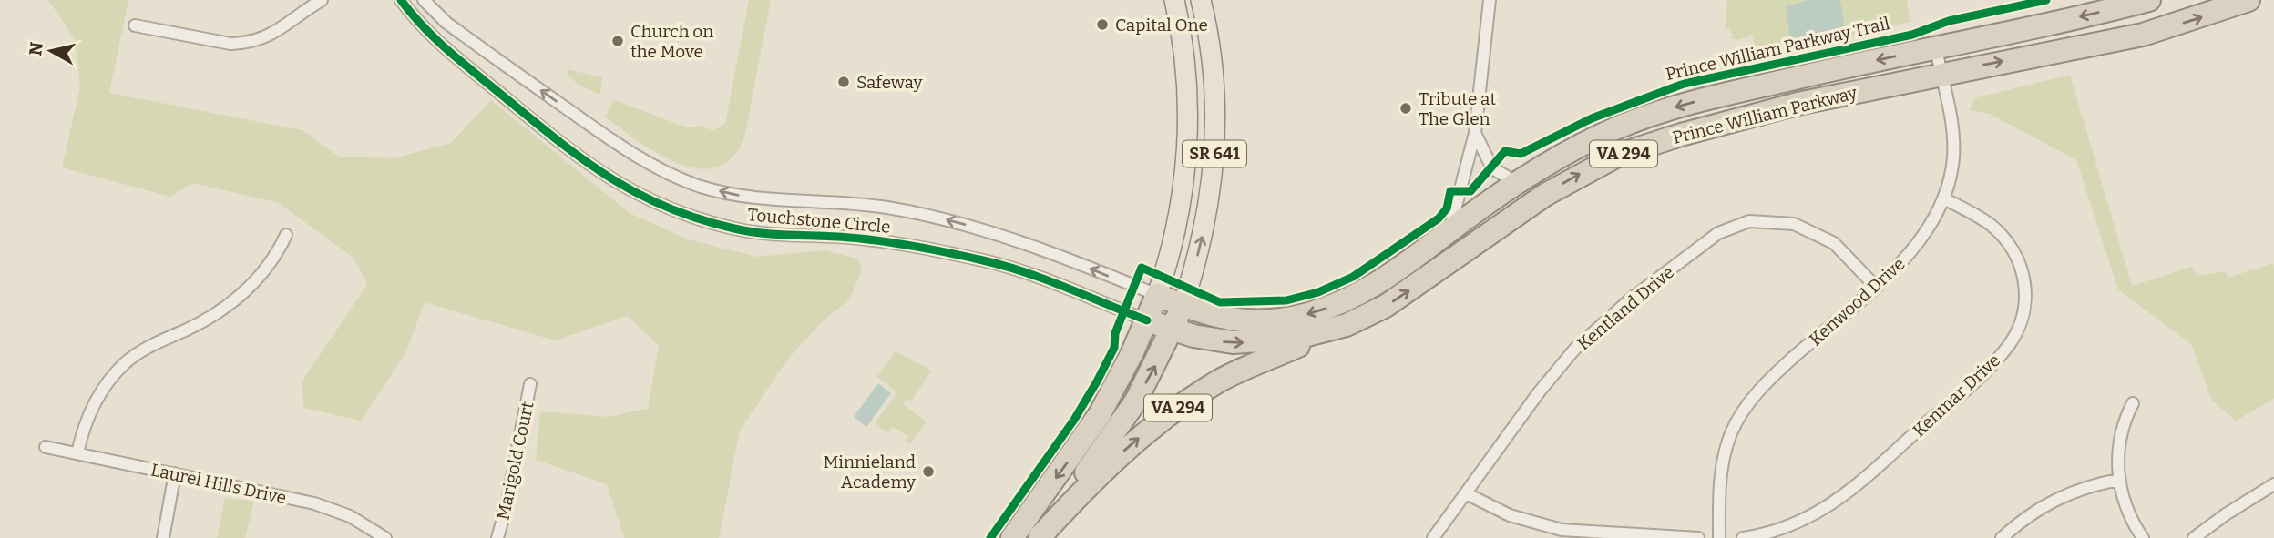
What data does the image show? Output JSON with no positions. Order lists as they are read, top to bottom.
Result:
{
  "streets": {
    "highway": ["Prince William Parkway", "VA 294"],
    "main road": ["SR 641"],
    "street": [
      "Touchstone Circle",
      "Kenwood Drive",
      "Kentland Drive",
      "Kenmar Drive",
      "Marigold Court",
      "Laurel Hills Drive"
    ],
    "cycle path": ["Prince William Parkway Trail"]
  },
  "crossings": [
    ["Prince William Parkway", "SR 641"],
    ["Prince William Parkway", "VA 294"],
    ["Prince William Parkway", "Touchstone Circle"],
    ["Prince William Parkway", "Kenwood Drive"],
    ["SR 641", "Touchstone Circle"],
    ["Kenwood Drive", "Kentland Drive"],
    ["Kenwood Drive", "Kenmar Drive"]
  ],
  "places": [
    "Capital One",
    "Church on the Move",
    "Safeway",
    "Tribute at The Glen",
    "Minnieland Academy"
  ],
  "north": "left"
}
